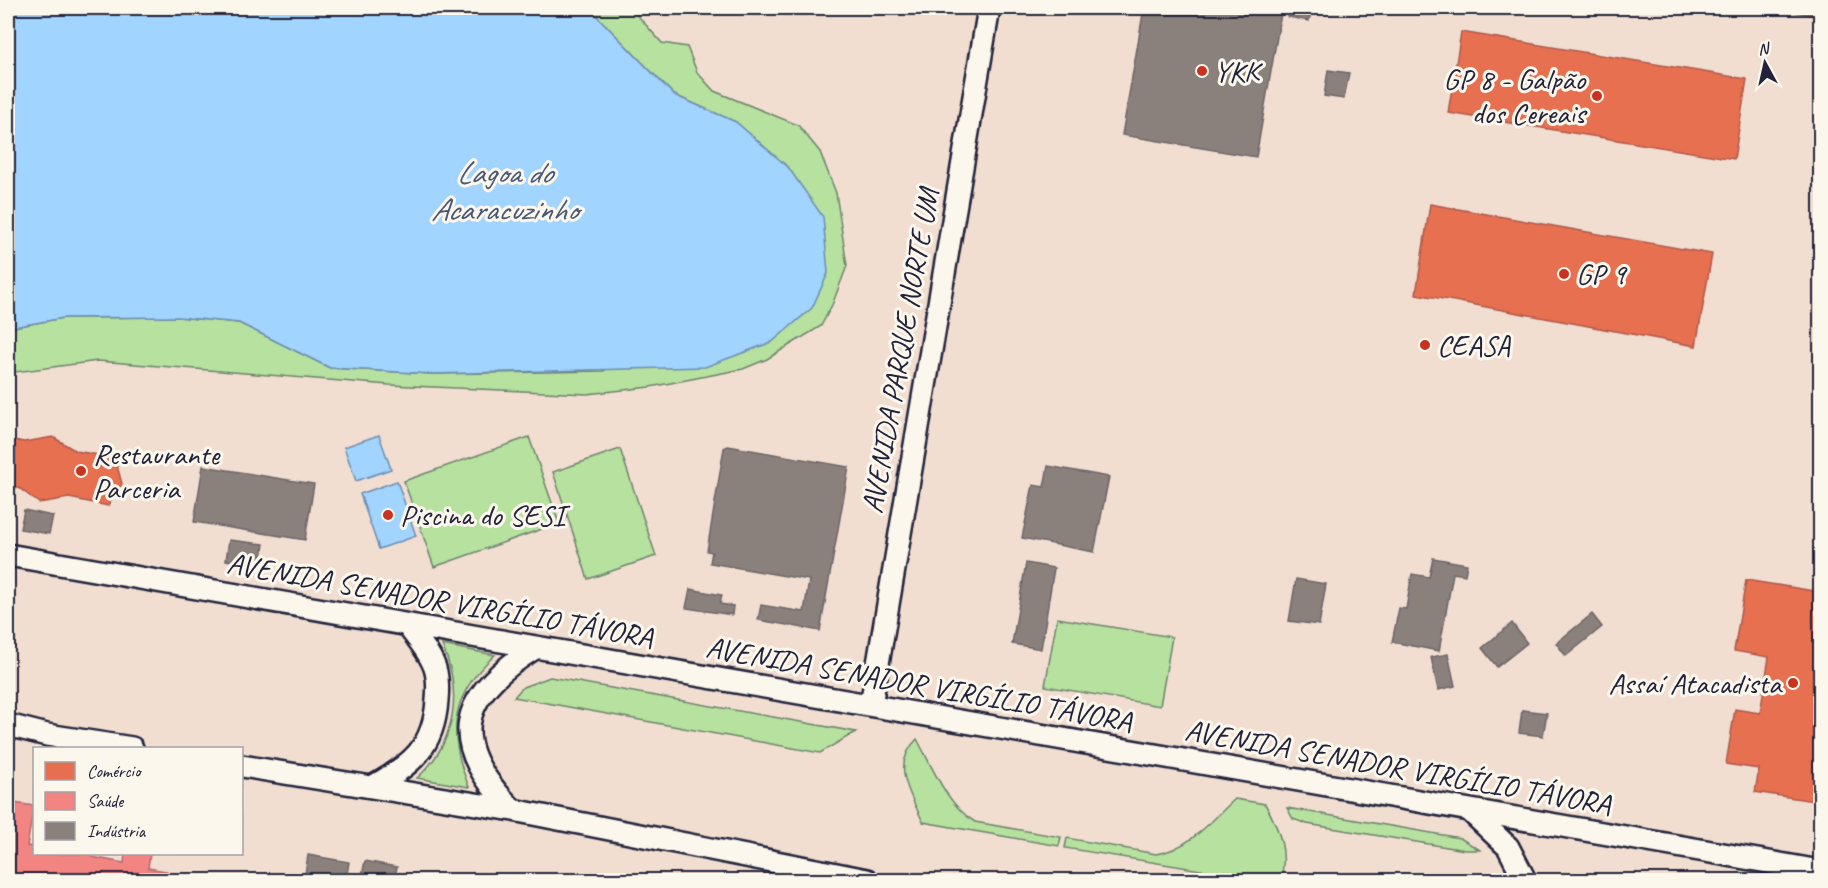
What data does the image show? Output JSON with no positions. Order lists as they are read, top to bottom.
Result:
{
  "streets": {
    "main road": ["AVENIDA PARQUE NORTE UM", "AVENIDA SENADOR VIRGÍLIO TÁVORA"]
  },
  "crossings": [
    ["AVENIDA PARQUE NORTE UM", "AVENIDA SENADOR VIRGÍLIO TÁVORA"]
  ],
  "water": ["Lagoa do Acaracuzinho"],
  "places": [
    "YKK",
    "GP 8 - Galpão dos Cereais",
    "GP 9",
    "CEASA",
    "Restaurante Parceria",
    "Piscina do SESI",
    "Assaí Atacadista"
  ],
  "legend": ["Comércio", "Saúde", "Indústria"],
  "north": "top"
}
